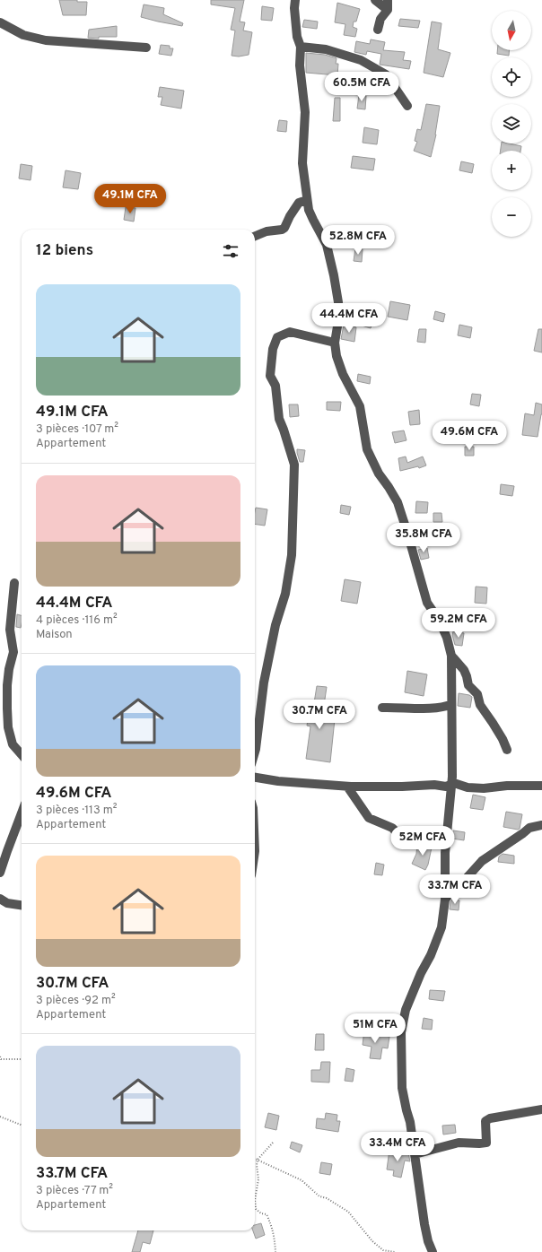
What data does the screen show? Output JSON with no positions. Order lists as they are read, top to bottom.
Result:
{
  "north": "bottom",
  "page": {
    "map_buttons": ["+", "−"],
    "price": [
      "60.5M CFA",
      "49.1M CFA",
      "52.8M CFA",
      "44.4M CFA",
      "49.6M CFA",
      "35.8M CFA",
      "59.2M CFA",
      "30.7M CFA",
      "52M CFA",
      "33.7M CFA",
      "51M CFA",
      "33.4M CFA"
    ],
    "heading": "12 biens",
    "list": [
      {
        "name": "49.1M CFA",
        "note": "3 pièces · 107 m² · Appartement"
      },
      {
        "name": "44.4M CFA",
        "note": "4 pièces · 116 m² · Maison"
      },
      {
        "name": "49.6M CFA",
        "note": "3 pièces · 113 m² · Appartement"
      },
      {
        "name": "30.7M CFA",
        "note": "3 pièces · 92 m² · Appartement"
      },
      {
        "name": "33.7M CFA",
        "note": "3 pièces · 77 m² · Appartement"
      }
    ]
  }
}
